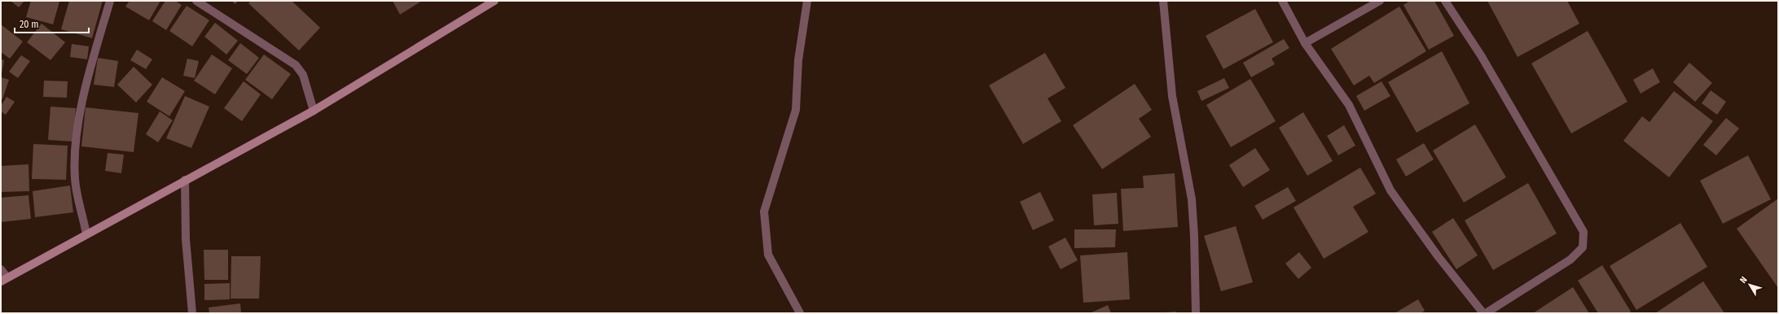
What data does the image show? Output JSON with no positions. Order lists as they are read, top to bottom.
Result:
{
  "scale_bar": "20 m",
  "north": "top left"
}
